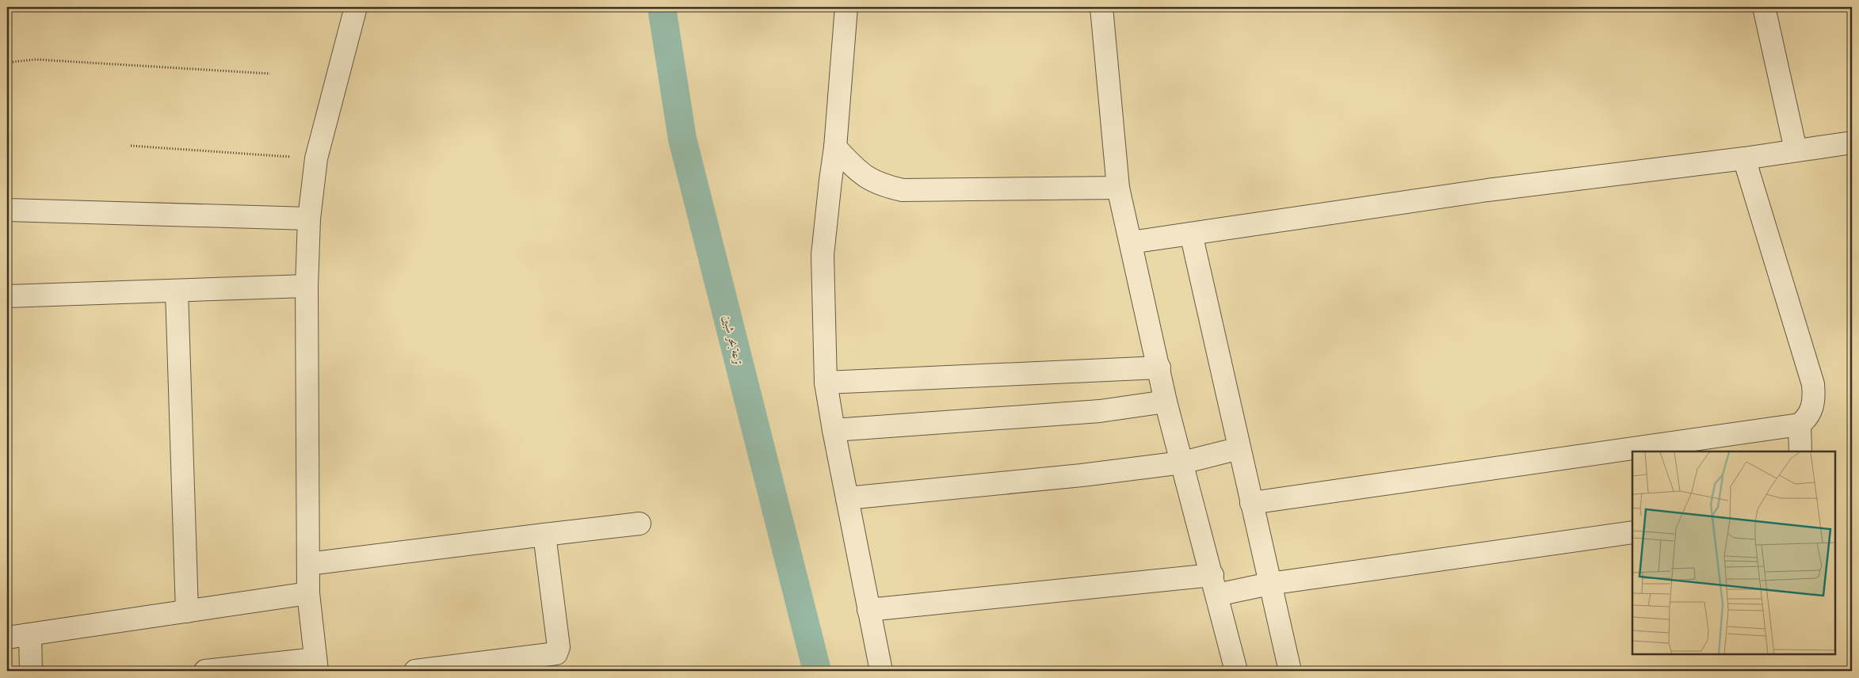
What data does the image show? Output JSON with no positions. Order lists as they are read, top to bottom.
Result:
{
  "water": ["ترعة بحر شبين"]
}
